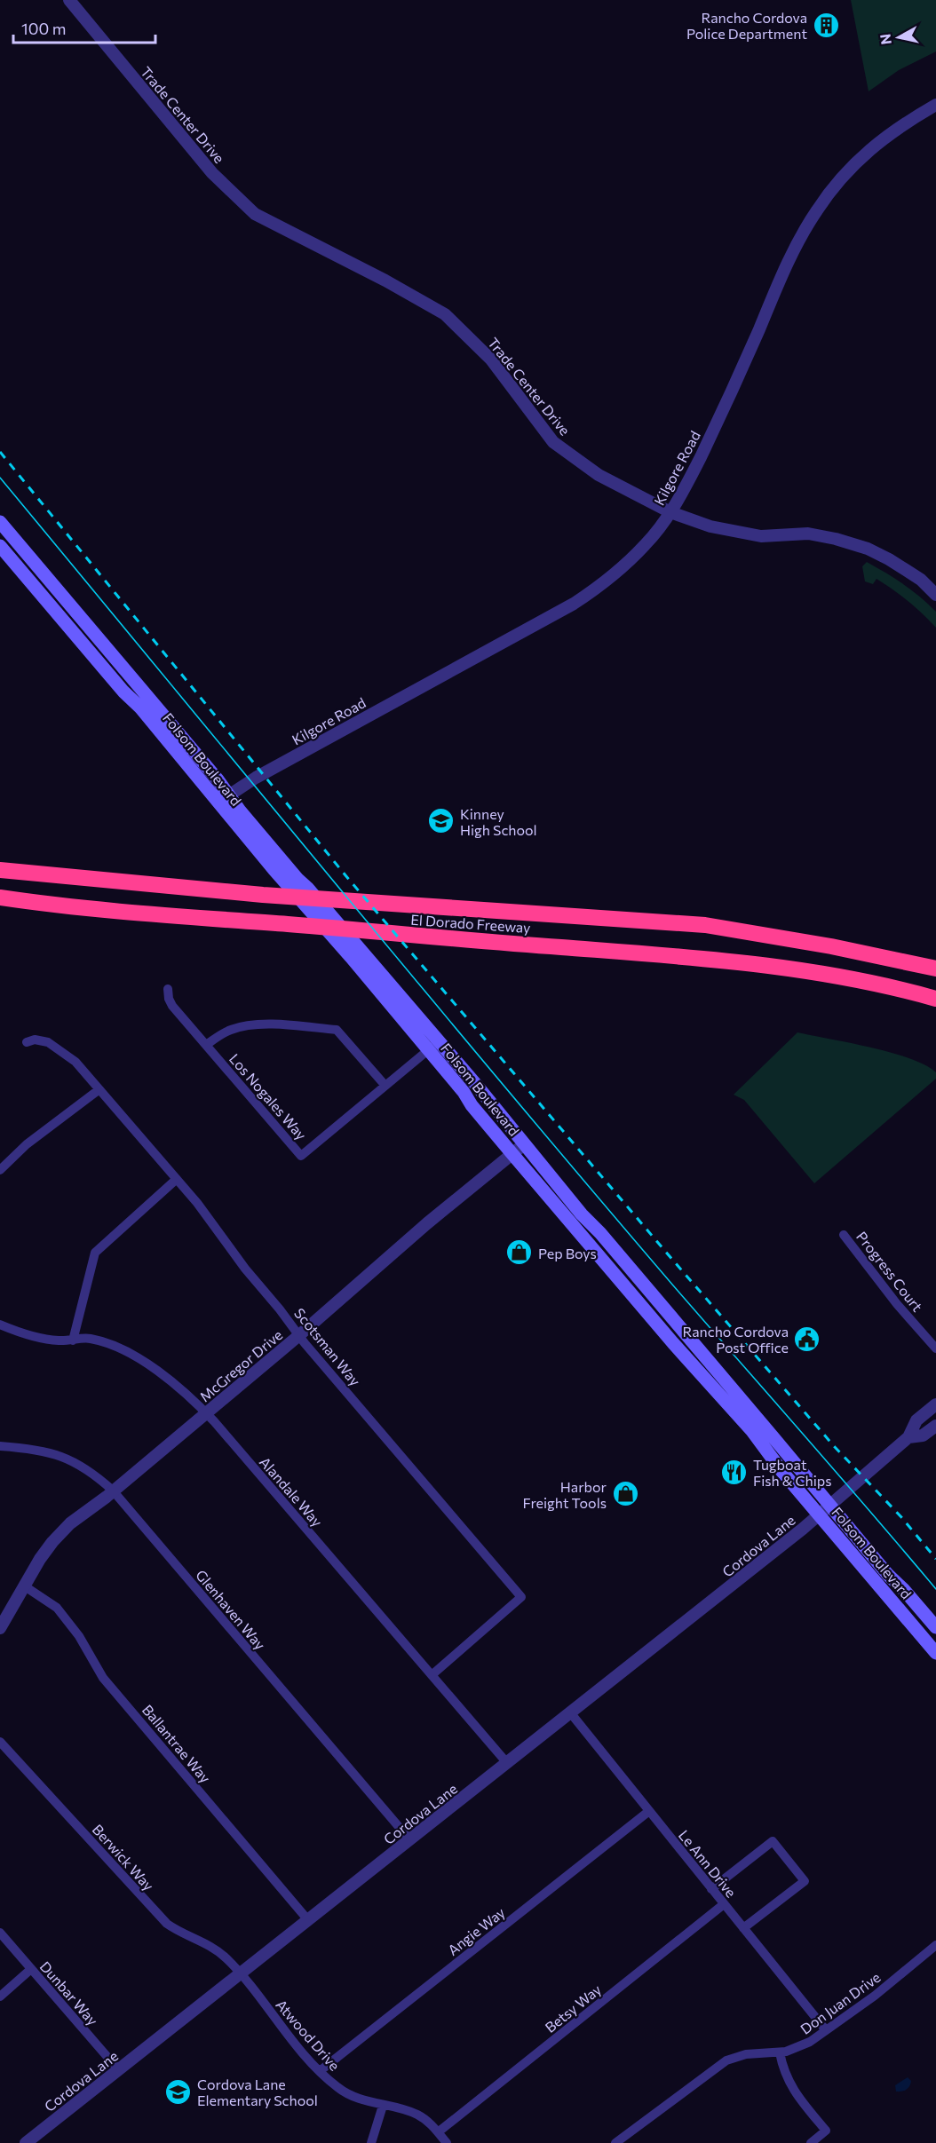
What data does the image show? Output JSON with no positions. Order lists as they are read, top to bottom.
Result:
{
  "streets": {
    "highway": ["El Dorado Freeway"],
    "main road": ["Folsom Boulevard"],
    "street": [
      "Trade Center Drive",
      "Kilgore Road",
      "Los Nogales Way",
      "Progress Court",
      "Scotsman Way",
      "McGregor Drive",
      "Alandale Way",
      "Cordova Lane",
      "Glenhaven Way",
      "Ballantrae Way",
      "Berwick Way",
      "Le Ann Drive",
      "Angie Way",
      "Dunbar Way",
      "Don Juan Drive",
      "Betsy Way",
      "Atwood Drive"
    ]
  },
  "crossings": [
    ["Trade Center Drive", "Kilgore Road"],
    ["Kilgore Road", "Folsom Boulevard"],
    ["Folsom Boulevard", "Los Nogales Way"],
    ["Folsom Boulevard", "McGregor Drive"],
    ["Folsom Boulevard", "Cordova Lane"],
    ["Scotsman Way", "McGregor Drive"],
    ["Scotsman Way", "Alandale Way"],
    ["McGregor Drive", "Alandale Way"],
    ["McGregor Drive", "Glenhaven Way"],
    ["McGregor Drive", "Ballantrae Way"],
    ["Alandale Way", "Cordova Lane"],
    ["Cordova Lane", "Glenhaven Way"],
    ["Cordova Lane", "Ballantrae Way"],
    ["Cordova Lane", "Berwick Way"],
    ["Cordova Lane", "Le Ann Drive"],
    ["Cordova Lane", "Dunbar Way"],
    ["Cordova Lane", "Atwood Drive"],
    ["Berwick Way", "Atwood Drive"],
    ["Le Ann Drive", "Angie Way"],
    ["Le Ann Drive", "Don Juan Drive"],
    ["Le Ann Drive", "Betsy Way"],
    ["Angie Way", "Atwood Drive"],
    ["Betsy Way", "Atwood Drive"]
  ],
  "places": {
    "building": ["Rancho Cordova Police Department"],
    "school or university": ["Kinney High School", "Cordova Lane Elementary School"],
    "shop": ["Pep Boys", "Harbor Freight Tools"],
    "public building": ["Rancho Cordova Post Office"],
    "restaurant": ["Tugboat Fish & Chips"]
  },
  "scale_bar": "100 m",
  "north": "left"
}
